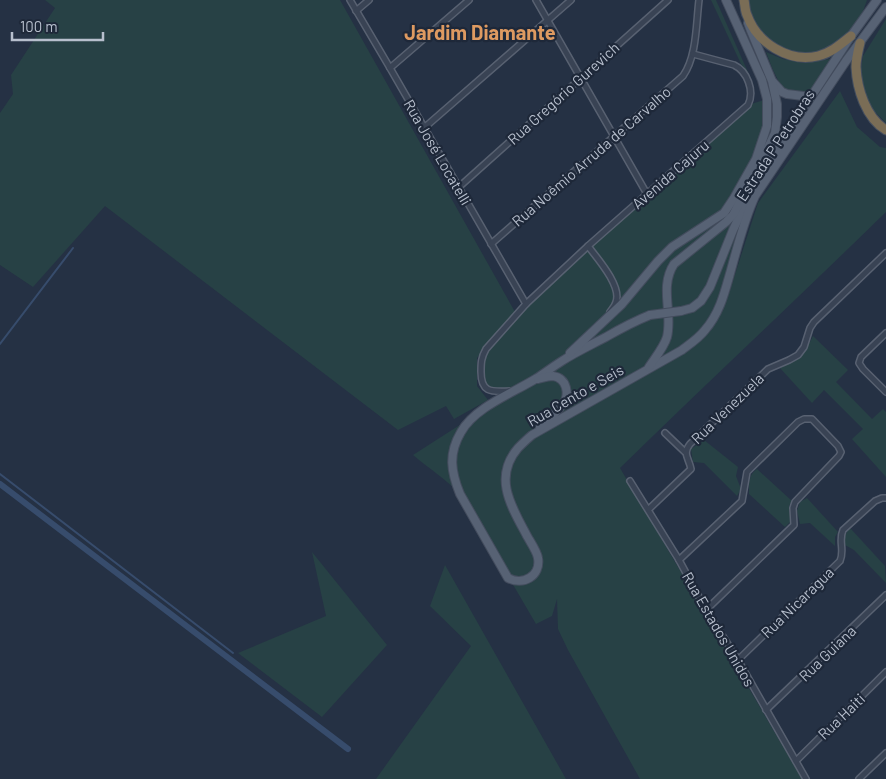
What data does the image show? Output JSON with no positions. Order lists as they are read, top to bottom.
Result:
{
  "streets": {
    "main road": ["Estrada P Petrobras", "Rua Cento e Seis"],
    "street": [
      "Rua Gregório Gurevich",
      "Rua José Locatelli",
      "Rua Noêmio Arruda de Carvalho",
      "Avenida Cajuru",
      "Rua Venezuela",
      "Rua Nicaragua",
      "Rua Estados Unidos",
      "Rua Guiana",
      "Rua Haiti"
    ]
  },
  "crossings": [
    ["Rua Gregório Gurevich", "Rua José Locatelli"],
    ["Estrada P Petrobras", "Rua Cento e Seis"],
    ["Rua José Locatelli", "Rua Noêmio Arruda de Carvalho"],
    ["Rua José Locatelli", "Avenida Cajuru"],
    ["Rua Noêmio Arruda de Carvalho", "Avenida Cajuru"],
    ["Avenida Cajuru", "Rua Cento e Seis"],
    ["Rua Venezuela", "Rua Estados Unidos"],
    ["Rua Nicaragua", "Rua Estados Unidos"],
    ["Rua Estados Unidos", "Rua Guiana"],
    ["Rua Estados Unidos", "Rua Haiti"]
  ],
  "districts": ["Jardim Diamante"],
  "scale_bar": "100 m"
}
